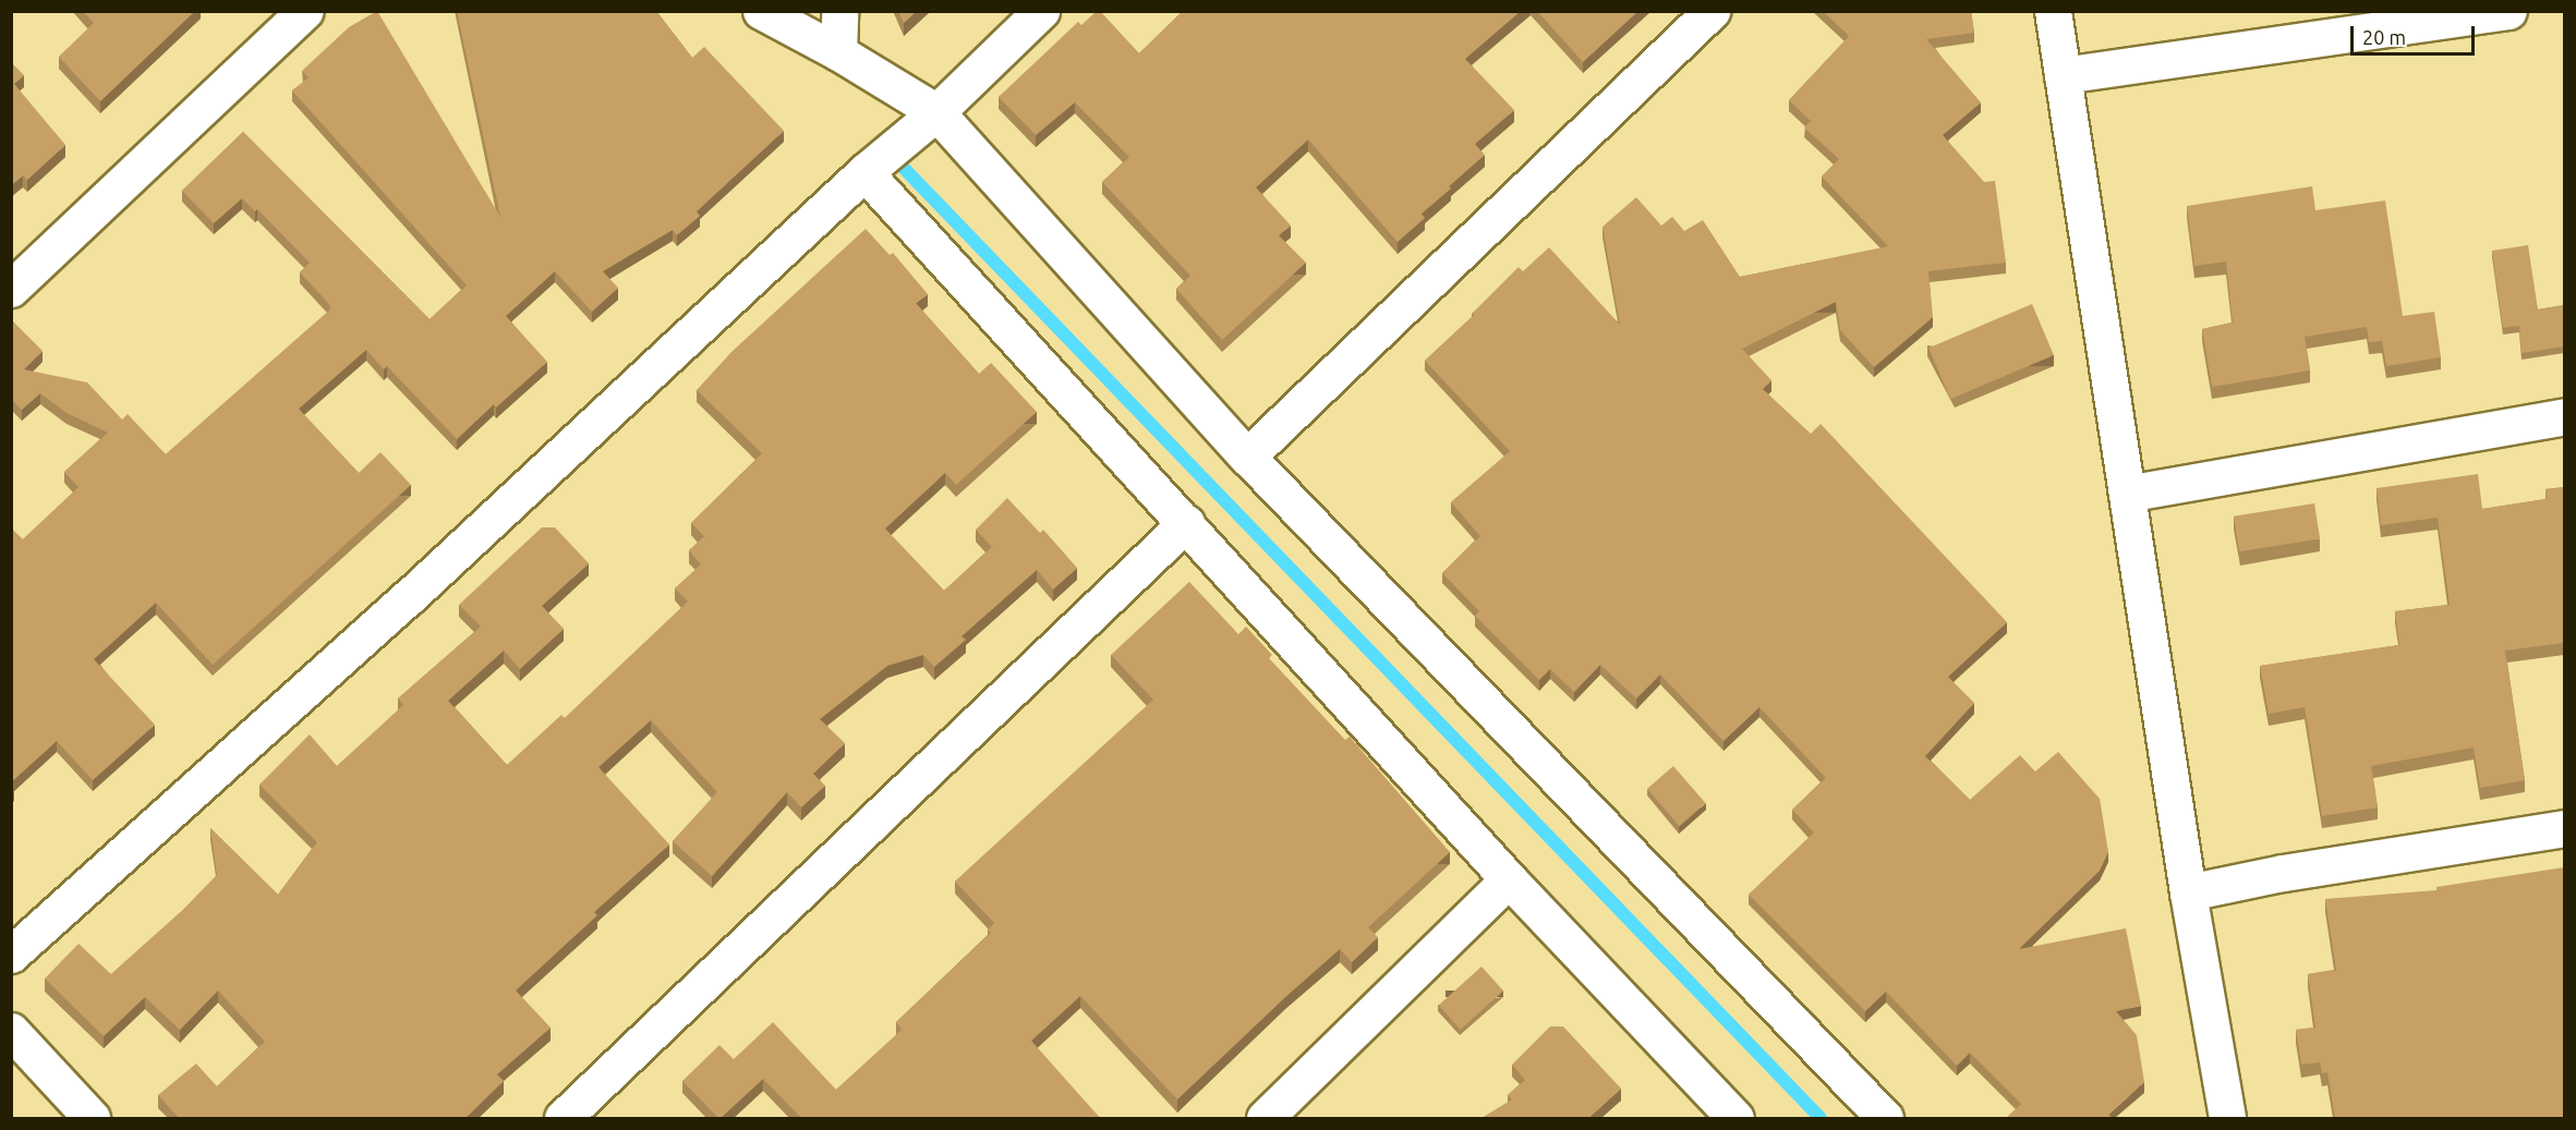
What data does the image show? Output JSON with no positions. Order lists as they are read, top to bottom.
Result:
{
  "scale_bar": "20 m"
}
